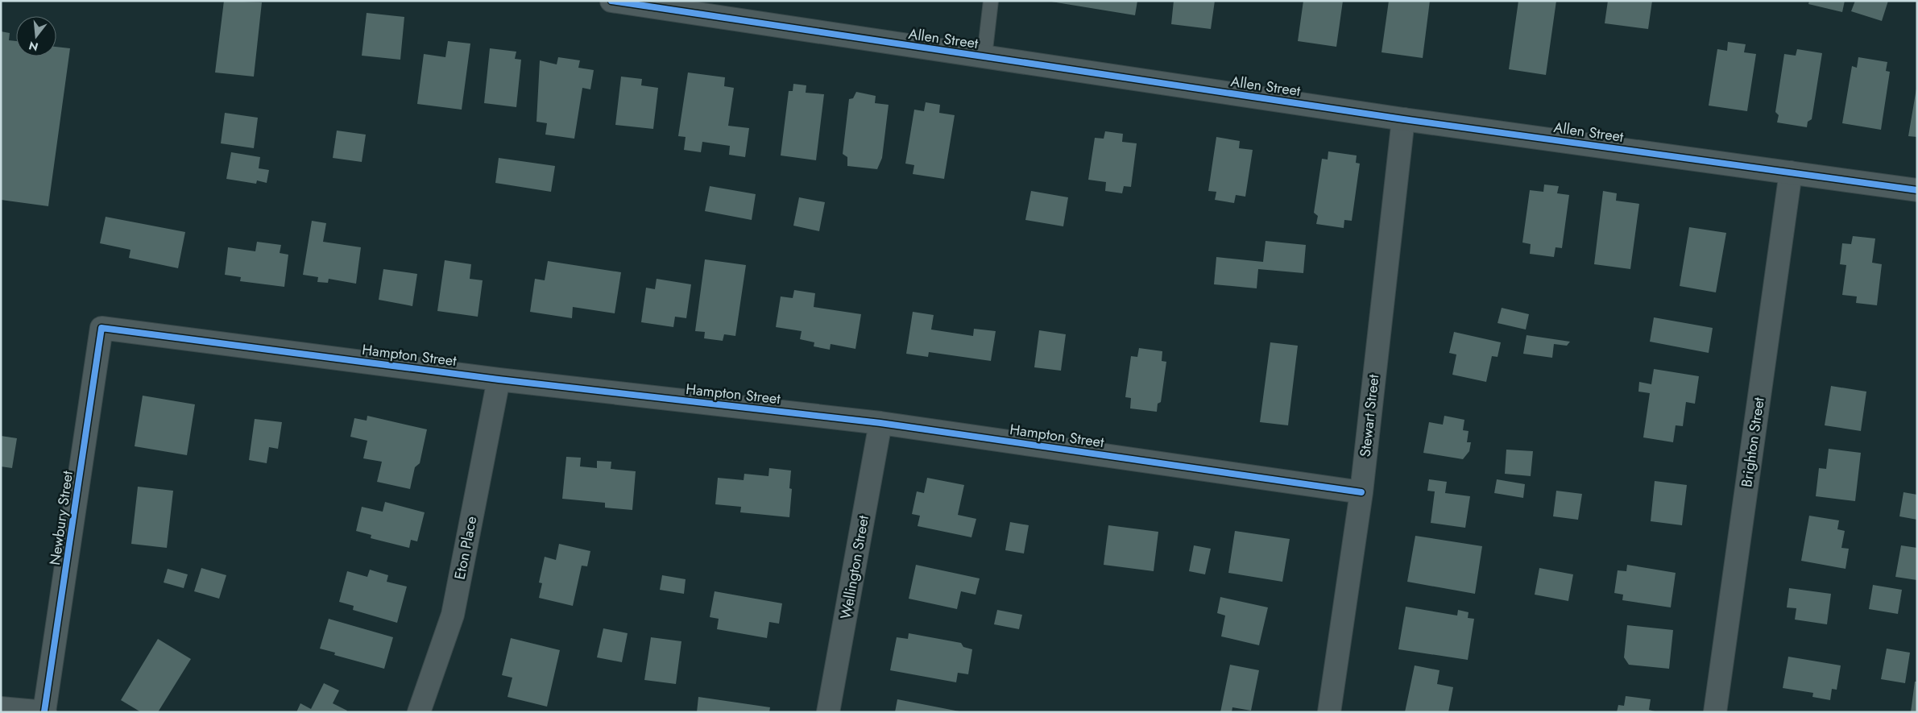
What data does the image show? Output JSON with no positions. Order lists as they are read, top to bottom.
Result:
{
  "streets": {
    "street": [
      "Allen Street",
      "Hampton Street",
      "Stewart Street",
      "Brighton Street",
      "Newbury Street",
      "Eton Place",
      "Wellington Street"
    ]
  },
  "crossings": [
    ["Allen Street", "Stewart Street"],
    ["Allen Street", "Brighton Street"],
    ["Hampton Street", "Stewart Street"],
    ["Hampton Street", "Newbury Street"],
    ["Hampton Street", "Eton Place"],
    ["Hampton Street", "Wellington Street"]
  ],
  "north": "bottom"
}
